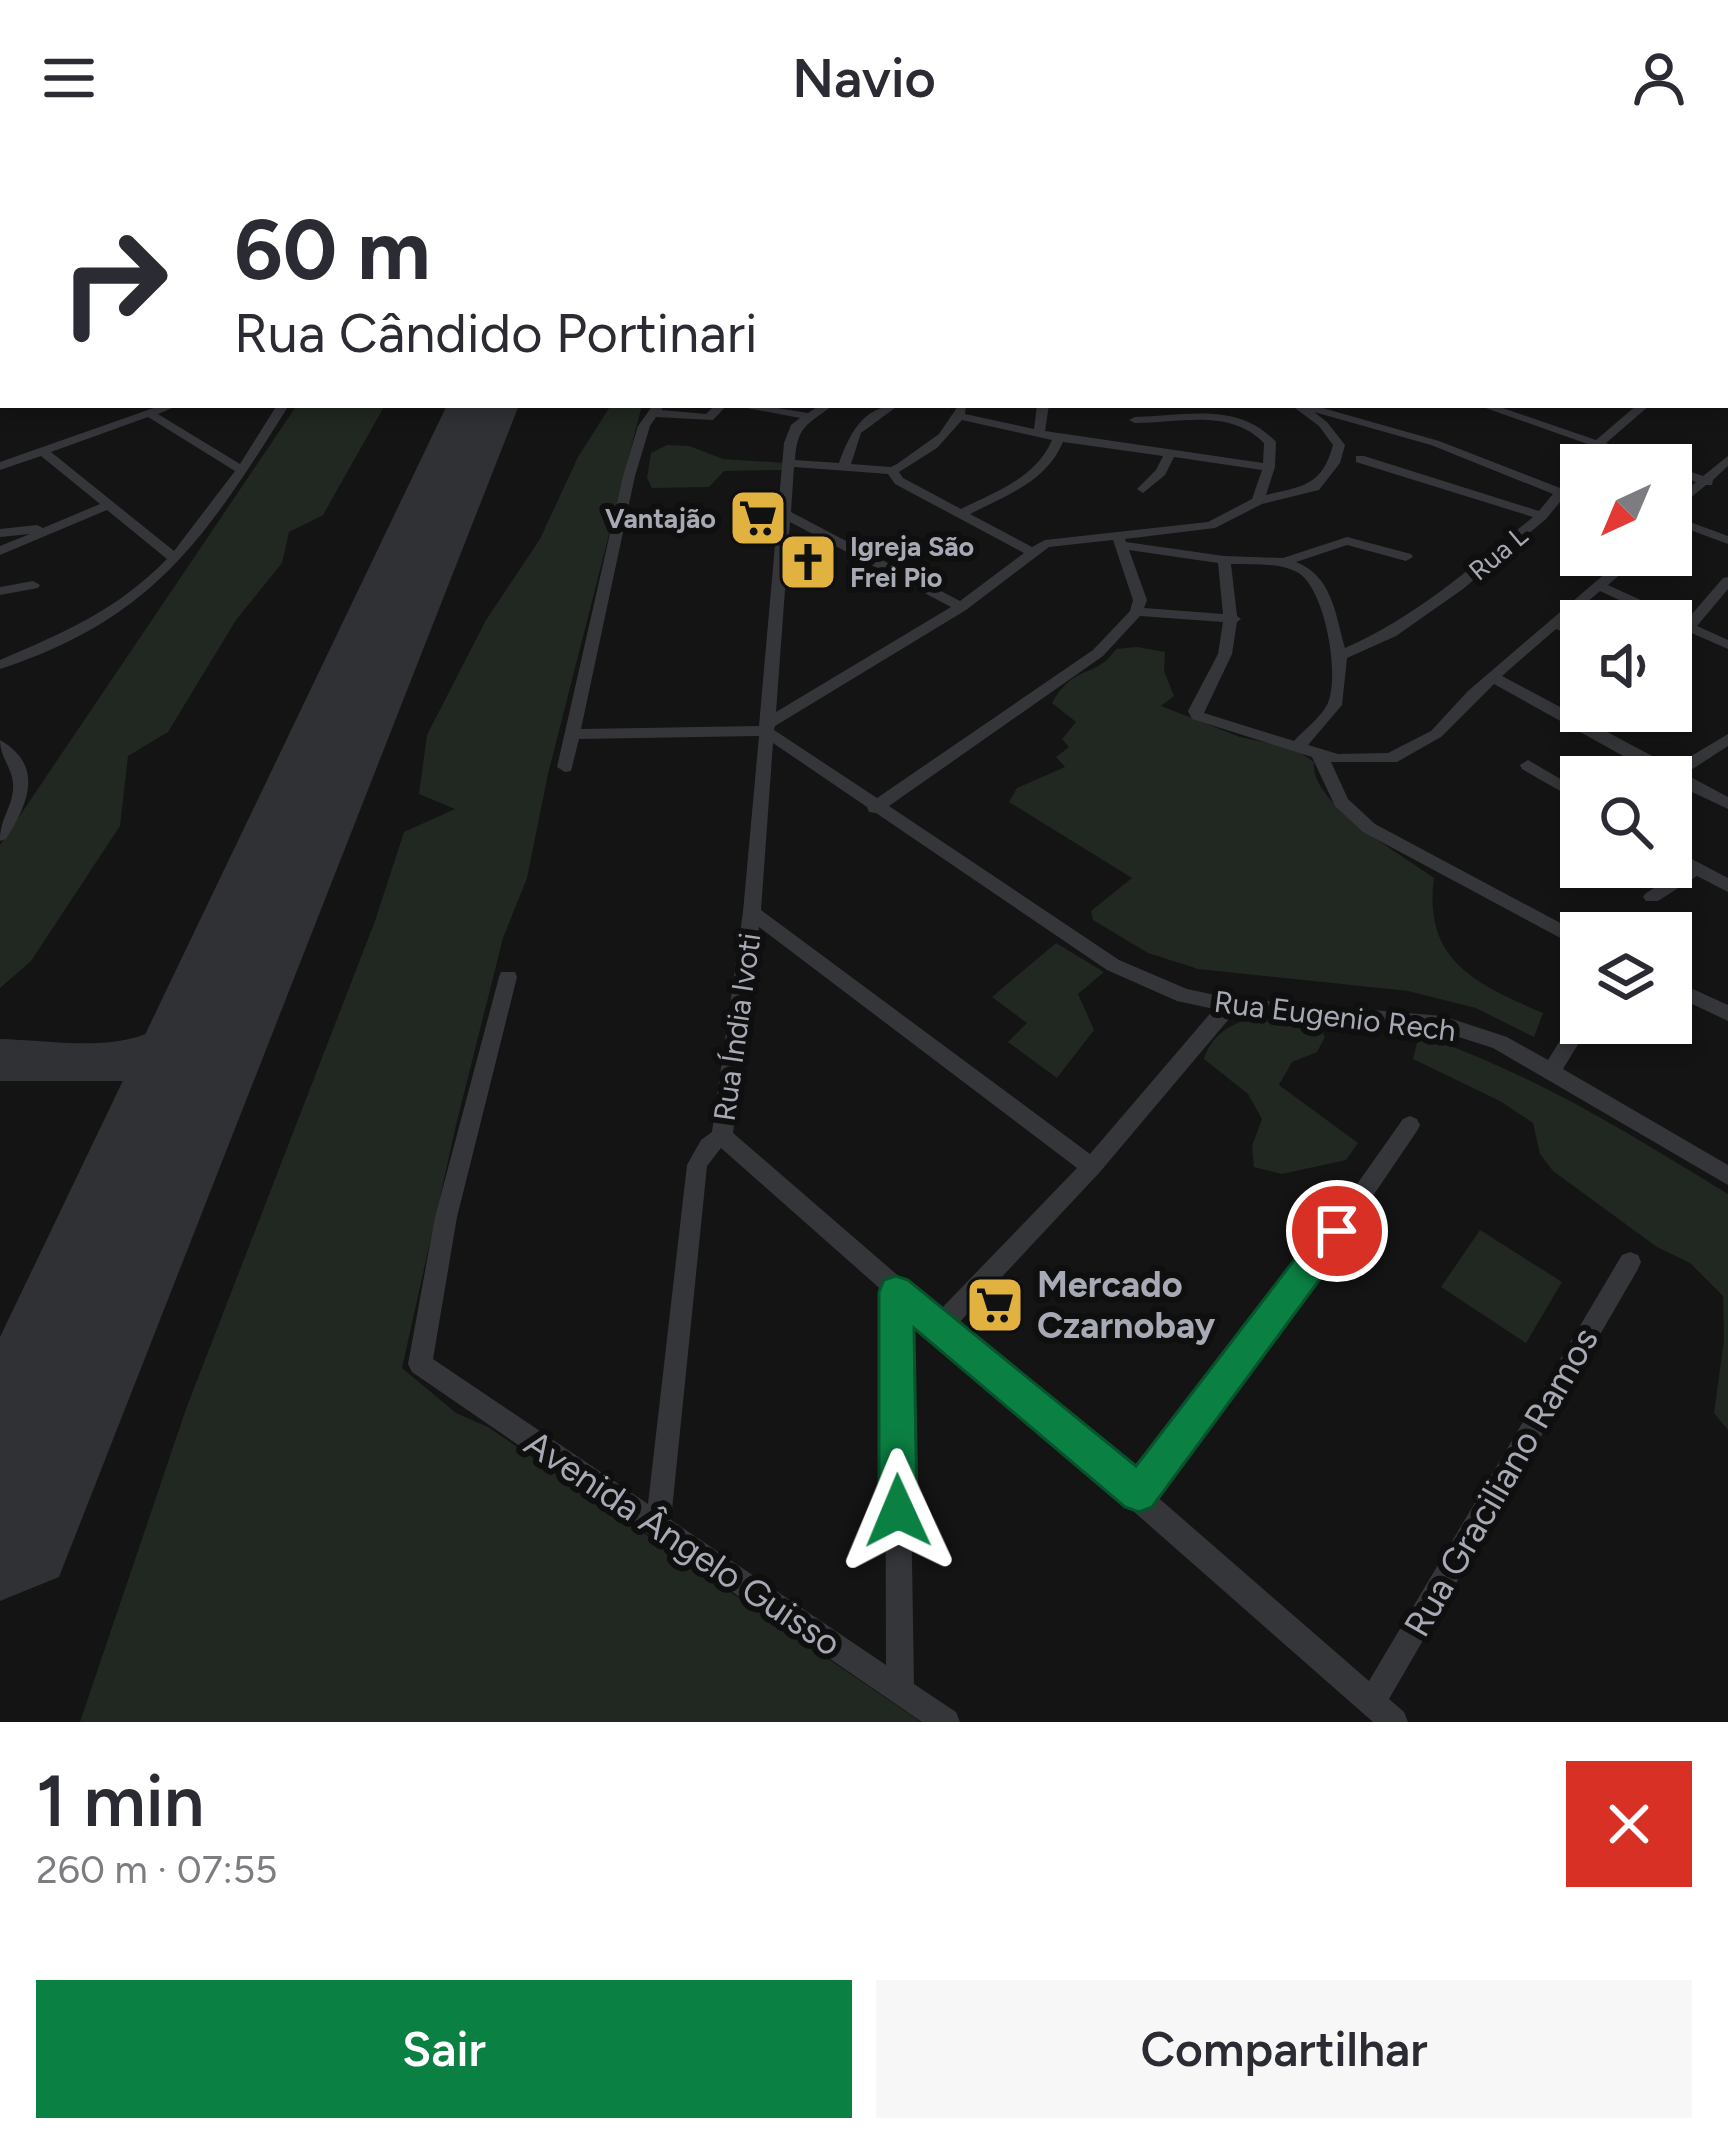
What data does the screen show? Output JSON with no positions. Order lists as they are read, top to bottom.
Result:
{
  "streets": {
    "street": [
      "Rua L",
      "Rua Eugenio Rech",
      "Rua Índia Ivoti",
      "Rua Graciliano Ramos",
      "Avenida Ângelo Guisso"
    ]
  },
  "crossings": [
    ["Rua Eugenio Rech", "Rua Índia Ivoti"],
    ["Rua Índia Ivoti", "Avenida Ângelo Guisso"]
  ],
  "places": {
    "supermarket": ["Vantajão", "Mercado Czarnobay"],
    "church": ["Igreja São Frei Pio"]
  },
  "north": "bottom left",
  "page": {
    "header": "Navio",
    "turn": ["60 m", "Rua Cândido Portinari"],
    "heading": ["1 min", "260 m · 07:55"],
    "buttons": ["Sair", "Compartilhar"]
  }
}
